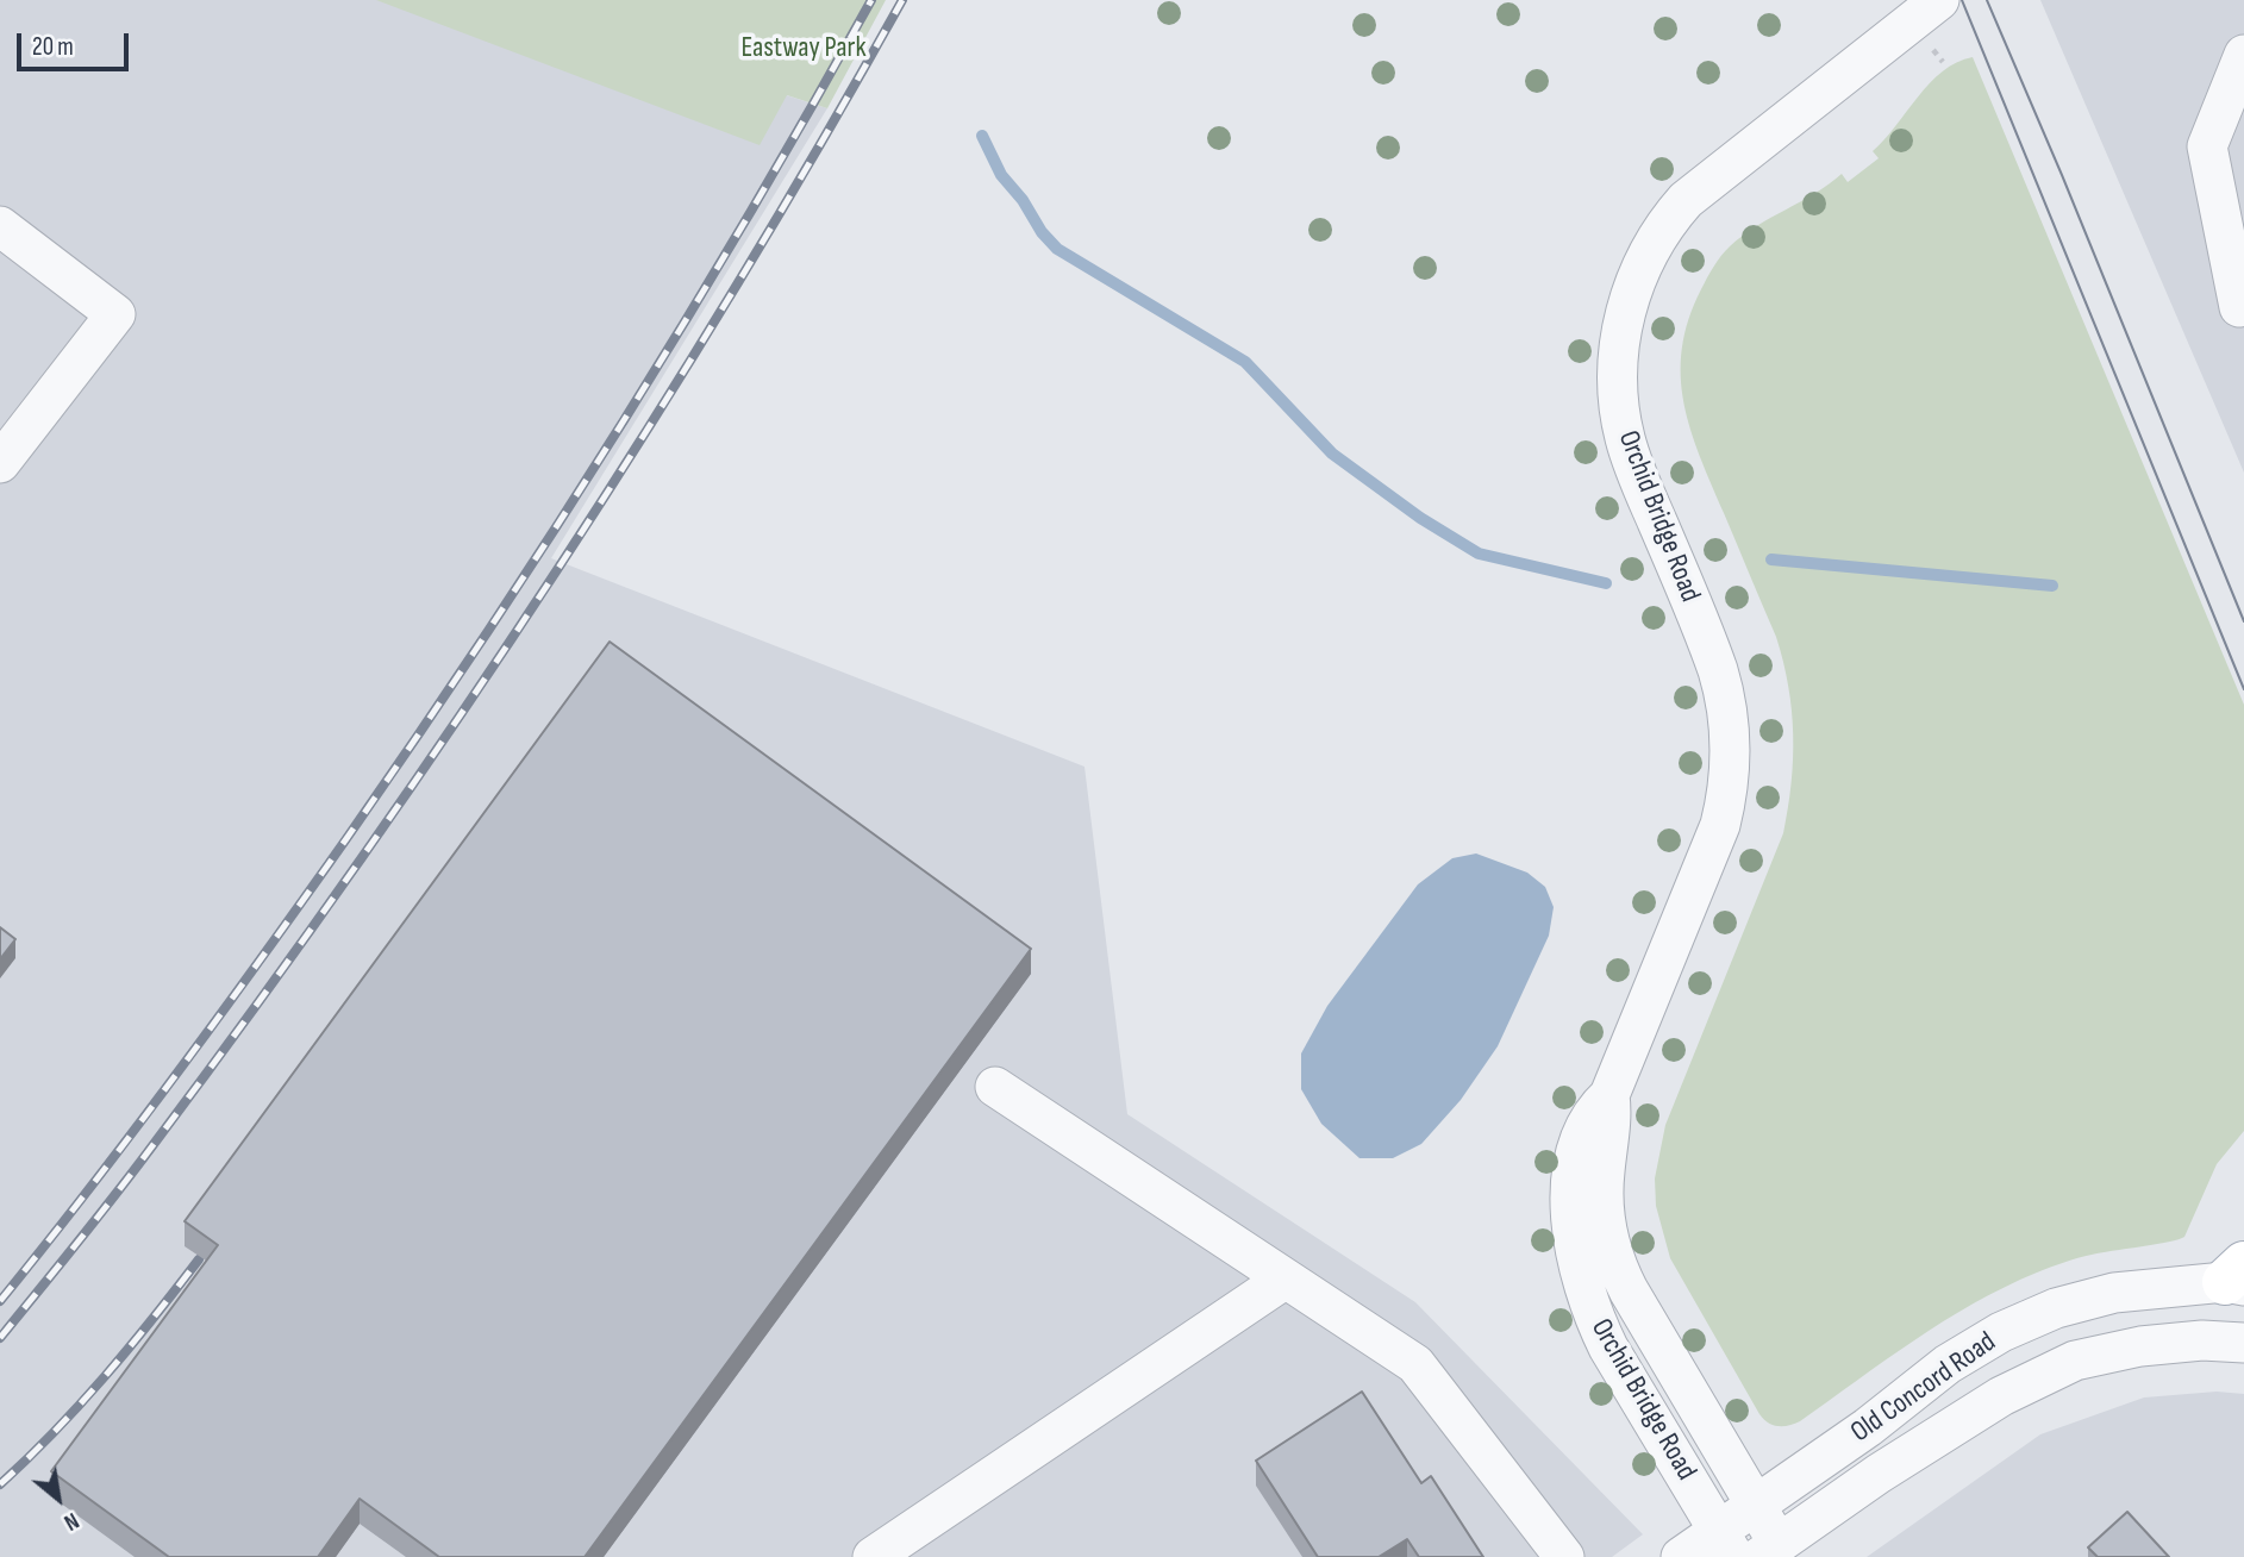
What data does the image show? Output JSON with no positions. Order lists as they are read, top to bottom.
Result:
{
  "streets": {
    "street": ["Orchid Bridge Road", "Old Concord Road"]
  },
  "crossings": [
    ["Orchid Bridge Road", "Old Concord Road"]
  ],
  "parks": ["Eastway Park"],
  "scale_bar": "20 m",
  "north": "bottom right"
}
